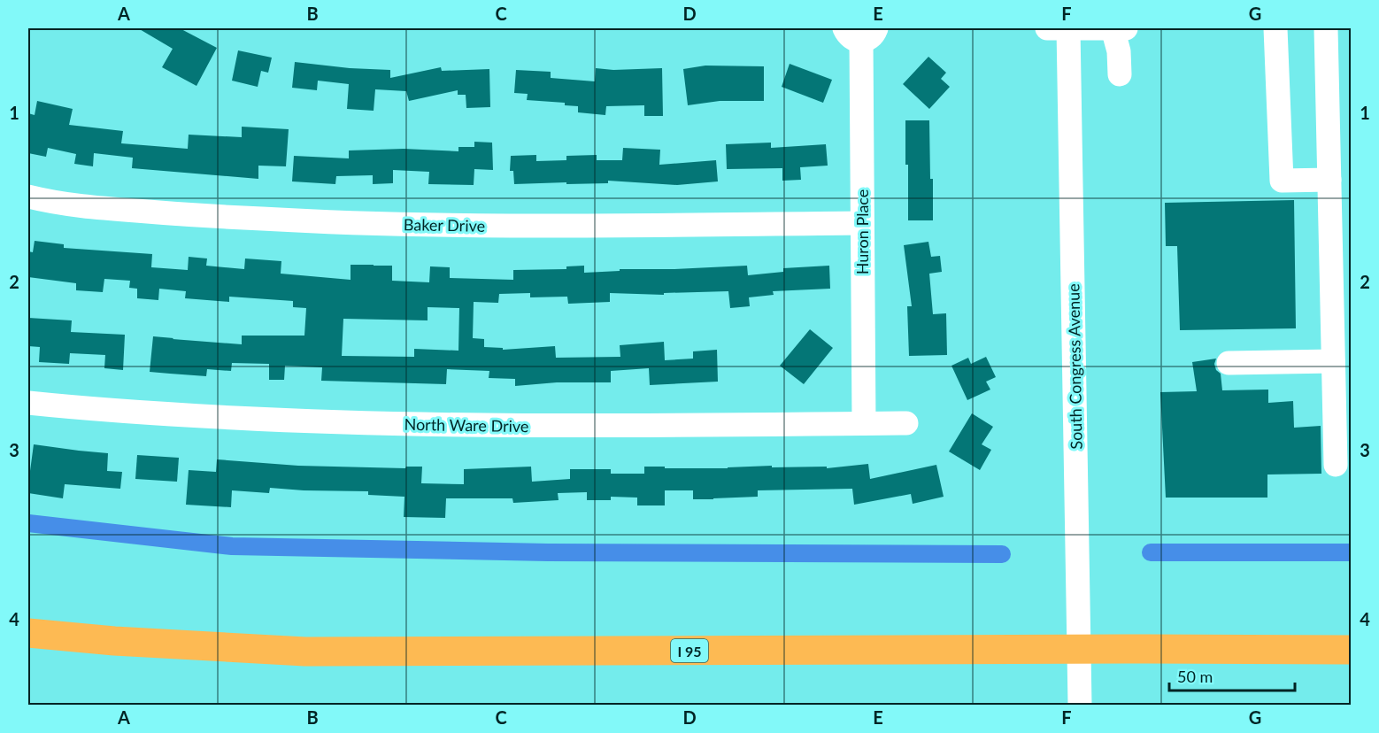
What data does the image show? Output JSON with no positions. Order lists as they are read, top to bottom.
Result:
{
  "streets": {
    "highway": ["I 95"],
    "street": [
      "Baker Drive",
      "Huron Place",
      "South Congress Avenue",
      "North Ware Drive"
    ]
  },
  "crossings": [
    ["Baker Drive", "Huron Place"],
    ["Huron Place", "North Ware Drive"]
  ],
  "scale_bar": "50 m",
  "grid": {
    "columns": [
      "A",
      "B",
      "C",
      "D",
      "E",
      "F",
      "G"
    ],
    "rows": [
      "1",
      "2",
      "3",
      "4"
    ]
  }
}
